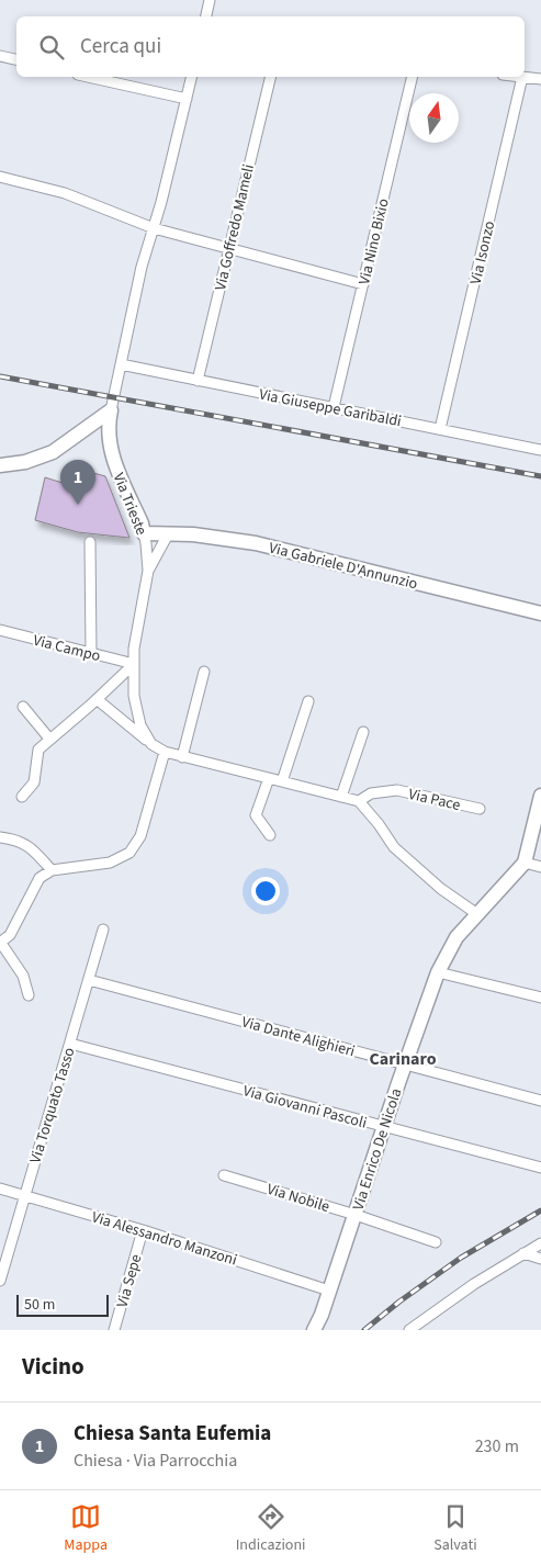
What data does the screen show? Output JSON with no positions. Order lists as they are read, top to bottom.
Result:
{
  "streets": {
    "street": [
      "Via Goffredo Mameli",
      "Via Nino Bixio",
      "Via Isonzo",
      "Via Giuseppe Garibaldi",
      "Via Trieste",
      "Via Gabriele D'Annunzio",
      "Via Campo",
      "Via Pace",
      "Via Dante Alighieri",
      "Via Torquato Tasso",
      "Via Giovanni Pascoli",
      "Via Enrico De Nicola",
      "Via Nobile",
      "Via Alessandro Manzoni",
      "Via Sepe"
    ]
  },
  "crossings": [
    ["Via Goffredo Mameli", "Via Giuseppe Garibaldi"],
    ["Via Nino Bixio", "Via Giuseppe Garibaldi"],
    ["Via Isonzo", "Via Giuseppe Garibaldi"],
    ["Via Trieste", "Via Gabriele D'Annunzio"],
    ["Via Trieste", "Via Campo"],
    ["Via Dante Alighieri", "Via Torquato Tasso"],
    ["Via Dante Alighieri", "Via Enrico De Nicola"],
    ["Via Torquato Tasso", "Via Giovanni Pascoli"],
    ["Via Torquato Tasso", "Via Alessandro Manzoni"],
    ["Via Giovanni Pascoli", "Via Enrico De Nicola"],
    ["Via Enrico De Nicola", "Via Nobile"],
    ["Via Enrico De Nicola", "Via Alessandro Manzoni"],
    ["Via Alessandro Manzoni", "Via Sepe"]
  ],
  "districts": ["Carinaro"],
  "scale_bar": "50 m",
  "north": "top",
  "page": {
    "search": "Cerca qui",
    "pins": "1",
    "scale": "50 m",
    "heading": "Vicino",
    "list": [
      {
        "mark": "1",
        "name": "Chiesa Santa Eufemia",
        "note": "Chiesa · Via Parrocchia",
        "value": "230 m"
      }
    ],
    "nav": ["Mappa", "Indicazioni", "Salvati"]
  }
}
